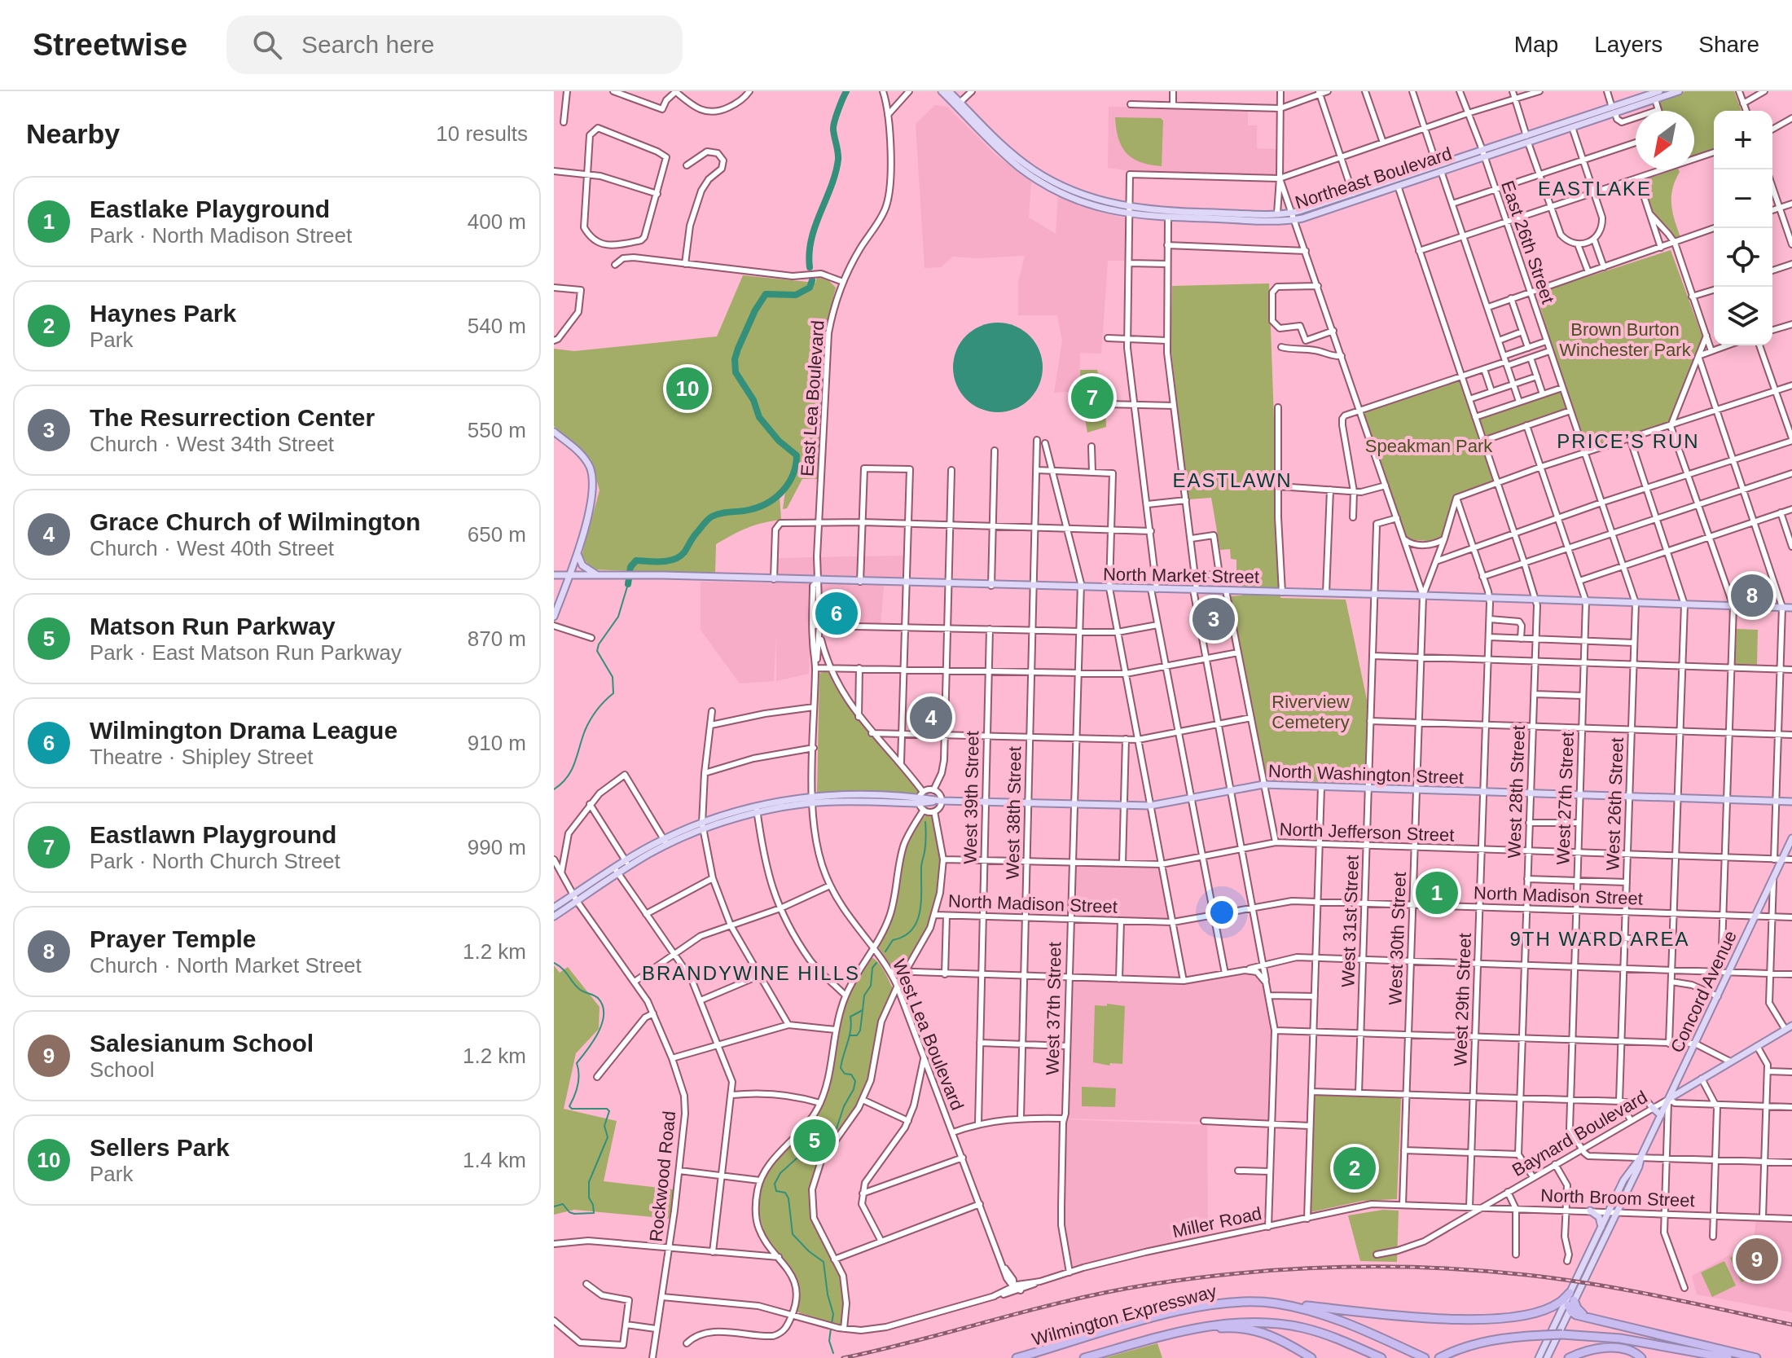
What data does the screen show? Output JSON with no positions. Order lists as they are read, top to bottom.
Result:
{
  "streets": {
    "highway": ["Wilmington Expressway"],
    "main road": [
      "Northeast Boulevard",
      "North Market Street",
      "North Washington Street",
      "Concord Avenue",
      "Baynard Boulevard"
    ],
    "street": [
      "East 26th Street",
      "East Lea Boulevard",
      "West 28th Street",
      "West 39th Street",
      "West 27th Street",
      "West 26th Street",
      "West 38th Street",
      "North Jefferson Street",
      "North Madison Street",
      "West 31st Street",
      "West 30th Street",
      "West 29th Street",
      "West 37th Street",
      "West Lea Boulevard",
      "Rockwood Road",
      "North Broom Street",
      "Miller Road"
    ]
  },
  "crossings": [
    ["Northeast Boulevard", "East 26th Street"],
    ["Northeast Boulevard", "West 28th Street"],
    ["East 26th Street", "North Market Street"],
    ["East 26th Street", "West 26th Street"],
    ["East Lea Boulevard", "North Market Street"],
    ["East Lea Boulevard", "West Lea Boulevard"],
    ["North Market Street", "West 28th Street"],
    ["North Market Street", "West 27th Street"],
    ["North Market Street", "West 26th Street"],
    ["North Market Street", "West 38th Street"],
    ["North Market Street", "West 31st Street"],
    ["North Market Street", "West 30th Street"],
    ["North Market Street", "West 29th Street"],
    ["North Market Street", "West 37th Street"],
    ["North Market Street", "West Lea Boulevard"],
    ["North Washington Street", "West 28th Street"],
    ["North Washington Street", "West 39th Street"],
    ["North Washington Street", "West 27th Street"],
    ["North Washington Street", "West 26th Street"],
    ["North Washington Street", "West 38th Street"],
    ["North Washington Street", "West 31st Street"],
    ["North Washington Street", "West 30th Street"],
    ["North Washington Street", "West 29th Street"],
    ["North Washington Street", "West 37th Street"],
    ["North Washington Street", "West Lea Boulevard"],
    ["North Washington Street", "Rockwood Road"],
    ["West 28th Street", "North Jefferson Street"],
    ["West 28th Street", "North Madison Street"],
    ["West 39th Street", "North Jefferson Street"],
    ["West 39th Street", "North Madison Street"],
    ["West 27th Street", "North Jefferson Street"],
    ["West 27th Street", "North Madison Street"],
    ["West 27th Street", "Baynard Boulevard"],
    ["West 26th Street", "North Jefferson Street"],
    ["West 26th Street", "North Madison Street"],
    ["West 38th Street", "North Jefferson Street"],
    ["West 38th Street", "North Madison Street"],
    ["North Jefferson Street", "West 31st Street"],
    ["North Jefferson Street", "West 30th Street"],
    ["North Jefferson Street", "Concord Avenue"],
    ["North Jefferson Street", "West 29th Street"],
    ["North Jefferson Street", "West 37th Street"],
    ["North Madison Street", "West 31st Street"],
    ["North Madison Street", "West 30th Street"],
    ["North Madison Street", "Concord Avenue"],
    ["North Madison Street", "West 29th Street"],
    ["North Madison Street", "West 37th Street"],
    ["West 30th Street", "North Broom Street"],
    ["West 30th Street", "Miller Road"],
    ["Concord Avenue", "Baynard Boulevard"],
    ["Concord Avenue", "North Broom Street"],
    ["West 29th Street", "North Broom Street"],
    ["West 37th Street", "Miller Road"],
    ["West Lea Boulevard", "Miller Road"],
    ["Baynard Boulevard", "North Broom Street"],
    ["Rockwood Road", "Miller Road"],
    ["North Broom Street", "Miller Road"]
  ],
  "districts": [
    "EASTLAKE",
    "PRICE’S RUN",
    "EASTLAWN",
    "9TH WARD AREA",
    "BRANDYWINE HILLS"
  ],
  "parks": ["Brown Burton Winchester Park", "Speakman Park", "Riverview Cemetery"],
  "north": "bottom left",
  "page": {
    "header": "Streetwise",
    "search": "Search here",
    "nav": ["Map", "Layers", "Share"],
    "heading": ["Nearby", "10 results"],
    "map_buttons": ["+", "−"],
    "list": [
      {
        "mark": "1",
        "name": "Eastlake Playground",
        "note": "Park · North Madison Street",
        "value": "400 m"
      },
      {
        "mark": "2",
        "name": "Haynes Park",
        "note": "Park",
        "value": "540 m"
      },
      {
        "mark": "3",
        "name": "The Resurrection Center",
        "note": "Church · West 34th Street",
        "value": "550 m"
      },
      {
        "mark": "4",
        "name": "Grace Church of Wilmington",
        "note": "Church · West 40th Street",
        "value": "650 m"
      },
      {
        "mark": "5",
        "name": "Matson Run Parkway",
        "note": "Park · East Matson Run Parkway",
        "value": "870 m"
      },
      {
        "mark": "6",
        "name": "Wilmington Drama League",
        "note": "Theatre · Shipley Street",
        "value": "910 m"
      },
      {
        "mark": "7",
        "name": "Eastlawn Playground",
        "note": "Park · North Church Street",
        "value": "990 m"
      },
      {
        "mark": "8",
        "name": "Prayer Temple",
        "note": "Church · North Market Street",
        "value": "1.2 km"
      },
      {
        "mark": "9",
        "name": "Salesianum School",
        "note": "School",
        "value": "1.2 km"
      },
      {
        "mark": "10",
        "name": "Sellers Park",
        "note": "Park",
        "value": "1.4 km"
      }
    ],
    "pins": [
      "10",
      "7",
      "8",
      "6",
      "3",
      "4",
      "1",
      "5",
      "2",
      "9"
    ]
  }
}
